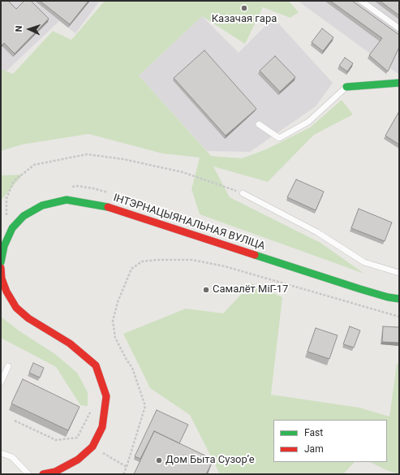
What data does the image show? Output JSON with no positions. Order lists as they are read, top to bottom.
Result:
{
  "streets": {
    "main road": ["ІНТЭРНАЦЫЯНАЛЬНАЯ ВУЛІЦА"]
  },
  "places": ["Казачая гара", "Самалёт МіГ-17", "Дом Быта Сузорʼе"],
  "legend": ["Fast", "Jam"],
  "north": "left"
}
